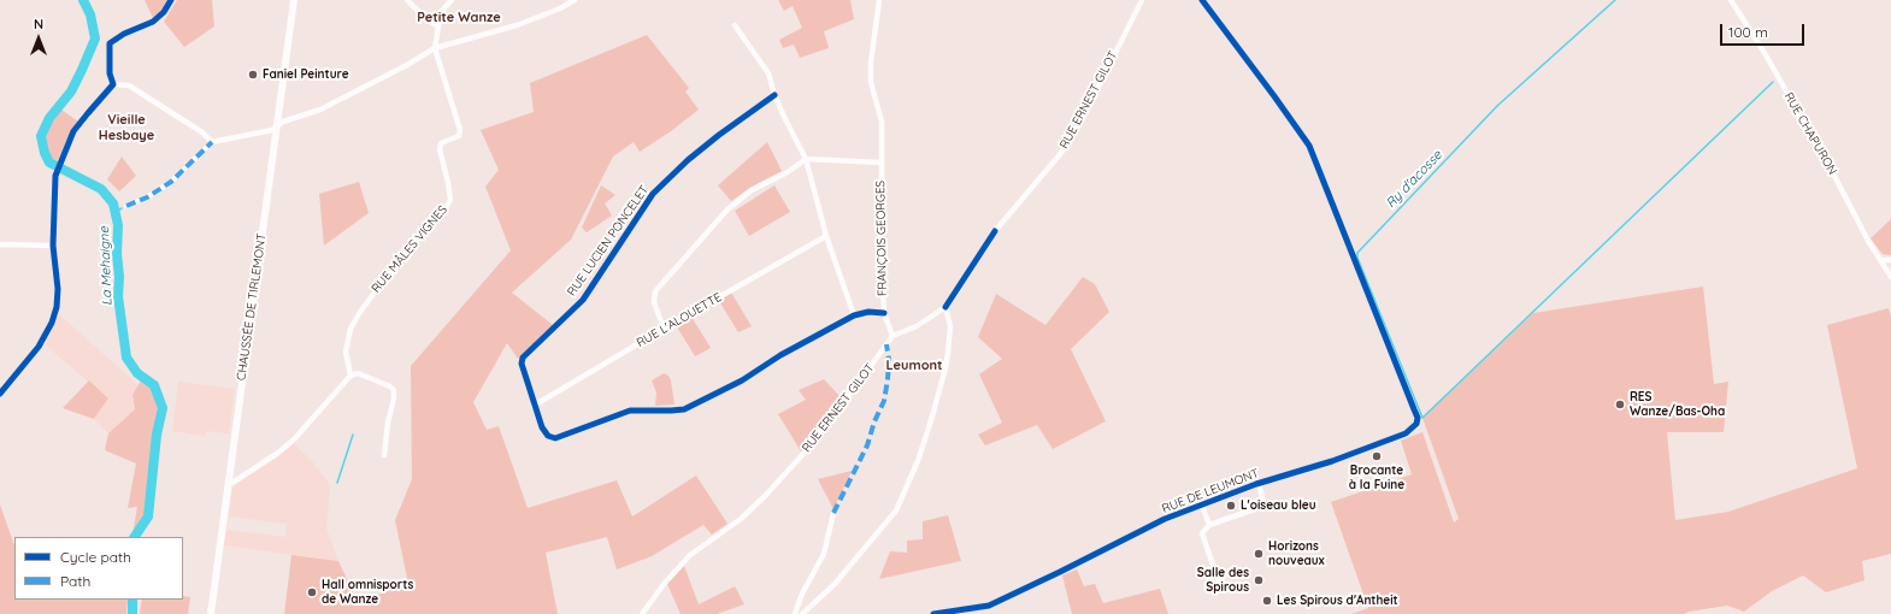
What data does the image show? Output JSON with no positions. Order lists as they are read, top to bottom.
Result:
{
  "streets": {
    "main road": ["CHAUSSÉE DE TIRLEMONT"],
    "street": [
      "RUE ERNEST GILOT",
      "RUE CHAPURON",
      "FRANÇOIS GEORGES",
      "RUE LUCIEN PONCELET",
      "RUE MÂLES VIGNES",
      "RUE L'ALOUETTE",
      "RUE DE LEUMONT"
    ]
  },
  "crossings": [
    ["RUE ERNEST GILOT", "FRANÇOIS GEORGES"],
    ["FRANÇOIS GEORGES", "RUE LUCIEN PONCELET"],
    ["RUE LUCIEN PONCELET", "RUE L'ALOUETTE"]
  ],
  "districts": ["Petite Wanze", "Vieille Hesbaye", "Leumont"],
  "water": ["Ry d'acosse", "La Mehaigne"],
  "places": [
    "Faniel Peinture",
    "RES Wanze/Bas-Oha",
    "Brocante à la Fuine",
    "L'oiseau bleu",
    "Horizons nouveaux",
    "Salle des Spirous",
    "Hall omnisports de Wanze",
    "Les Spirous d'Antheit"
  ],
  "legend": ["Cycle path", "Path"],
  "scale_bar": "100 m",
  "north": "top"
}
